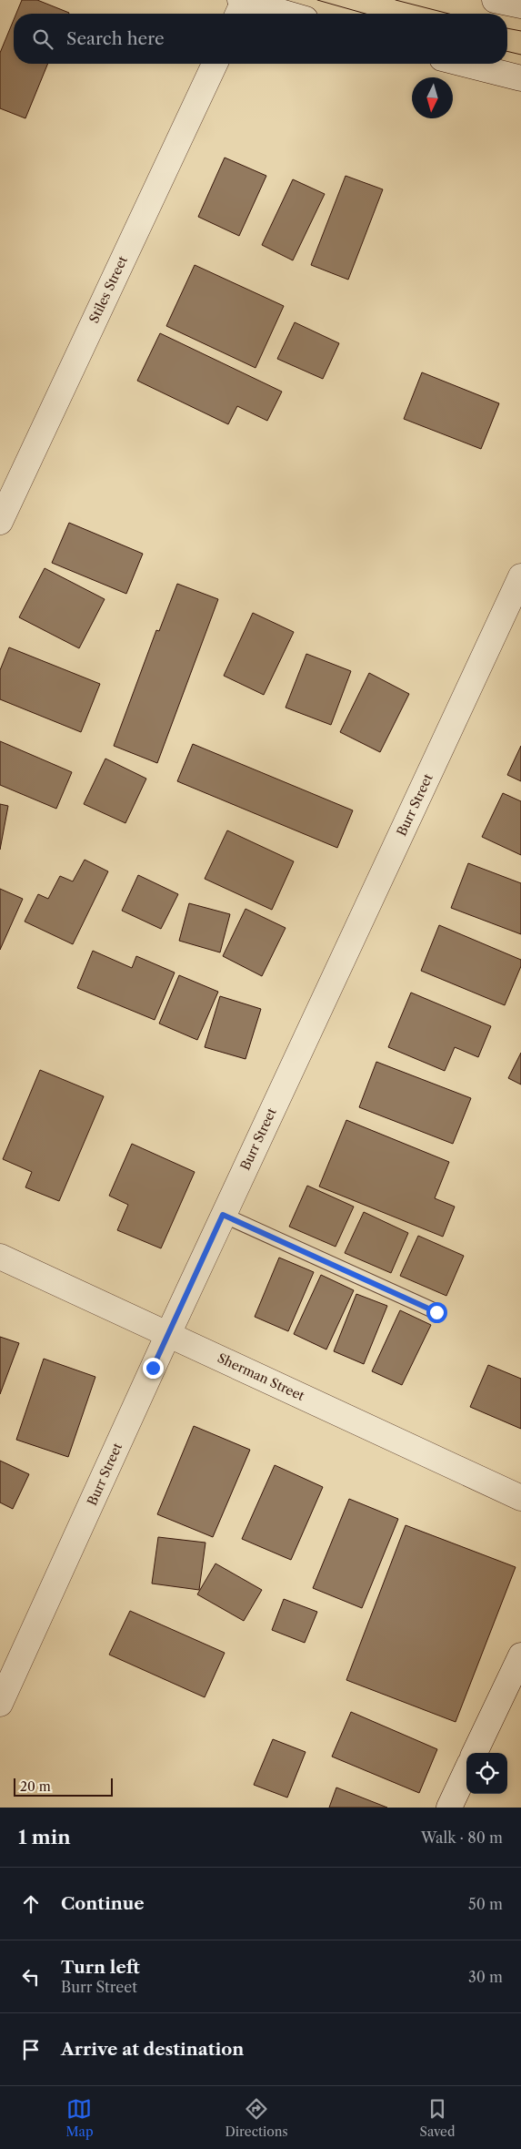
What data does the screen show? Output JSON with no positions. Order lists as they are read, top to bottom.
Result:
{
  "streets": {
    "street": ["Stiles Street", "Burr Street", "Sherman Street"]
  },
  "crossings": [
    ["Burr Street", "Sherman Street"]
  ],
  "scale_bar": "20 m",
  "north": "bottom",
  "page": {
    "search": "Search here",
    "scale": "20 m",
    "heading": ["1 min", "Walk · 80 m"],
    "list": [
      ["Continue", "50 m"],
      ["Turn left", "Burr Street", "30 m"],
      "Arrive at destination"
    ],
    "nav": ["Map", "Directions", "Saved"]
  }
}
